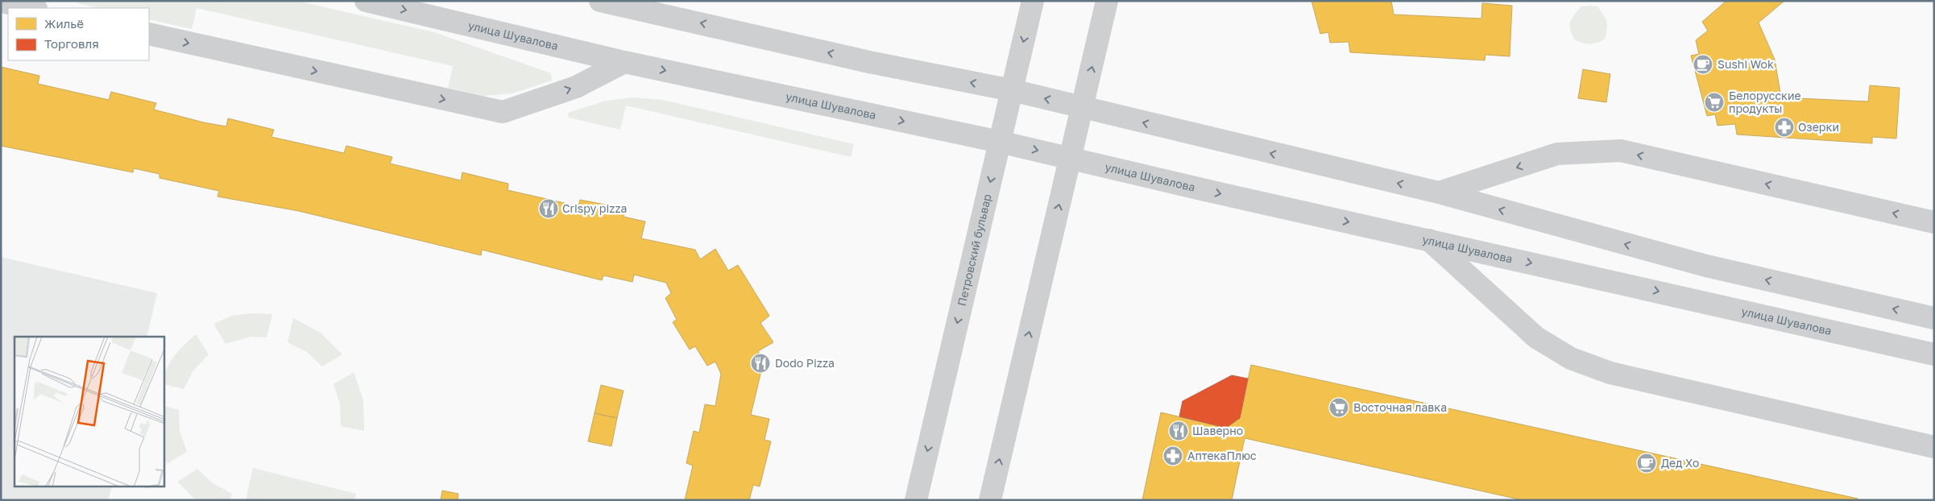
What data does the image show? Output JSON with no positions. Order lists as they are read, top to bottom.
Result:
{
  "streets": {
    "street": ["улица Шувалова", "Петровский бульвар"]
  },
  "crossings": [
    ["улица Шувалова", "Петровский бульвар"]
  ],
  "places": {
    "cafe": ["Sushi Wok", "Дед Хо"],
    "supermarket": ["Белорусские продукты", "Восточная лавка"],
    "pharmacy": ["Озерки", "АптекаПлюс"],
    "restaurant": ["Crispy pizza", "Dodo Pizza", "Шаверно"]
  },
  "legend": ["Жильё", "Торговля"]
}
